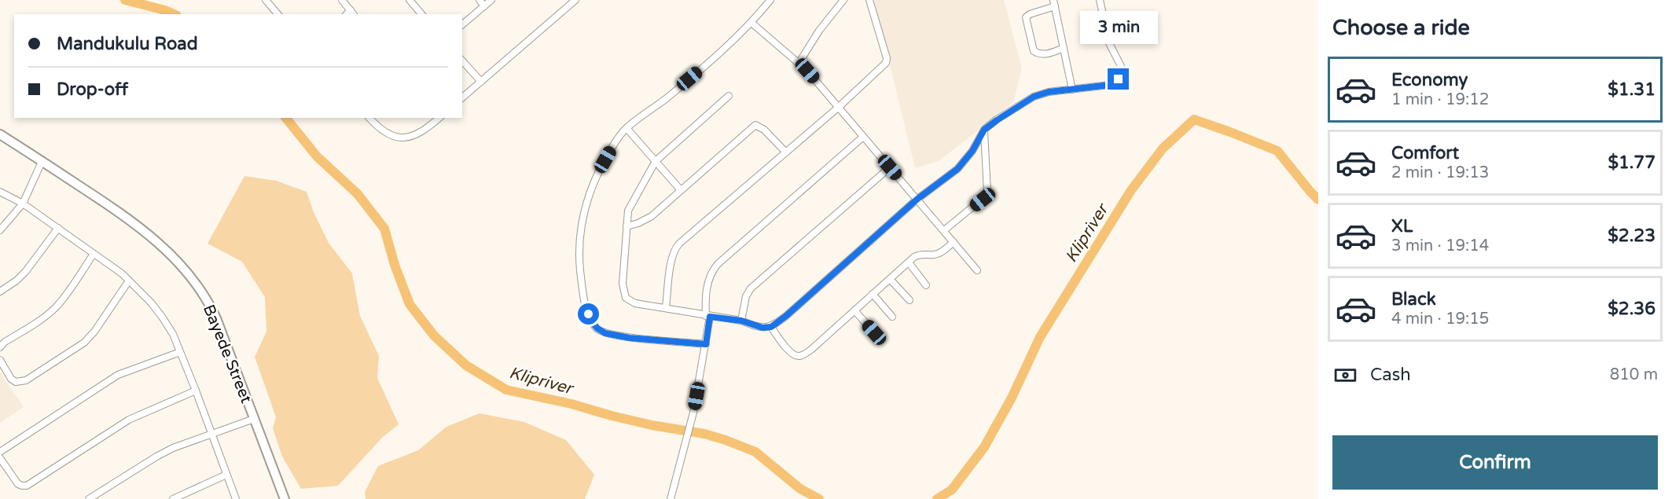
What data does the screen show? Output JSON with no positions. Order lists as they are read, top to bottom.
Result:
{
  "streets": {
    "street": ["Bayede Street"]
  },
  "water": ["Klipriver"],
  "page": {
    "heading": "Choose a ride",
    "bubble": "3 min",
    "banner": ["Mandukulu Road", "Drop-off"],
    "list": [
      {
        "name": "Economy",
        "note": "1 min · 19:12",
        "value": "$1.31"
      },
      {
        "name": "Comfort",
        "note": "2 min · 19:13",
        "value": "$1.77"
      },
      {
        "name": "XL",
        "note": "3 min · 19:14",
        "value": "$2.23"
      },
      {
        "name": "Black",
        "note": "4 min · 19:15",
        "value": "$2.36"
      }
    ],
    "pay": ["Cash", "810 m"],
    "buttons": "Confirm"
  }
}
